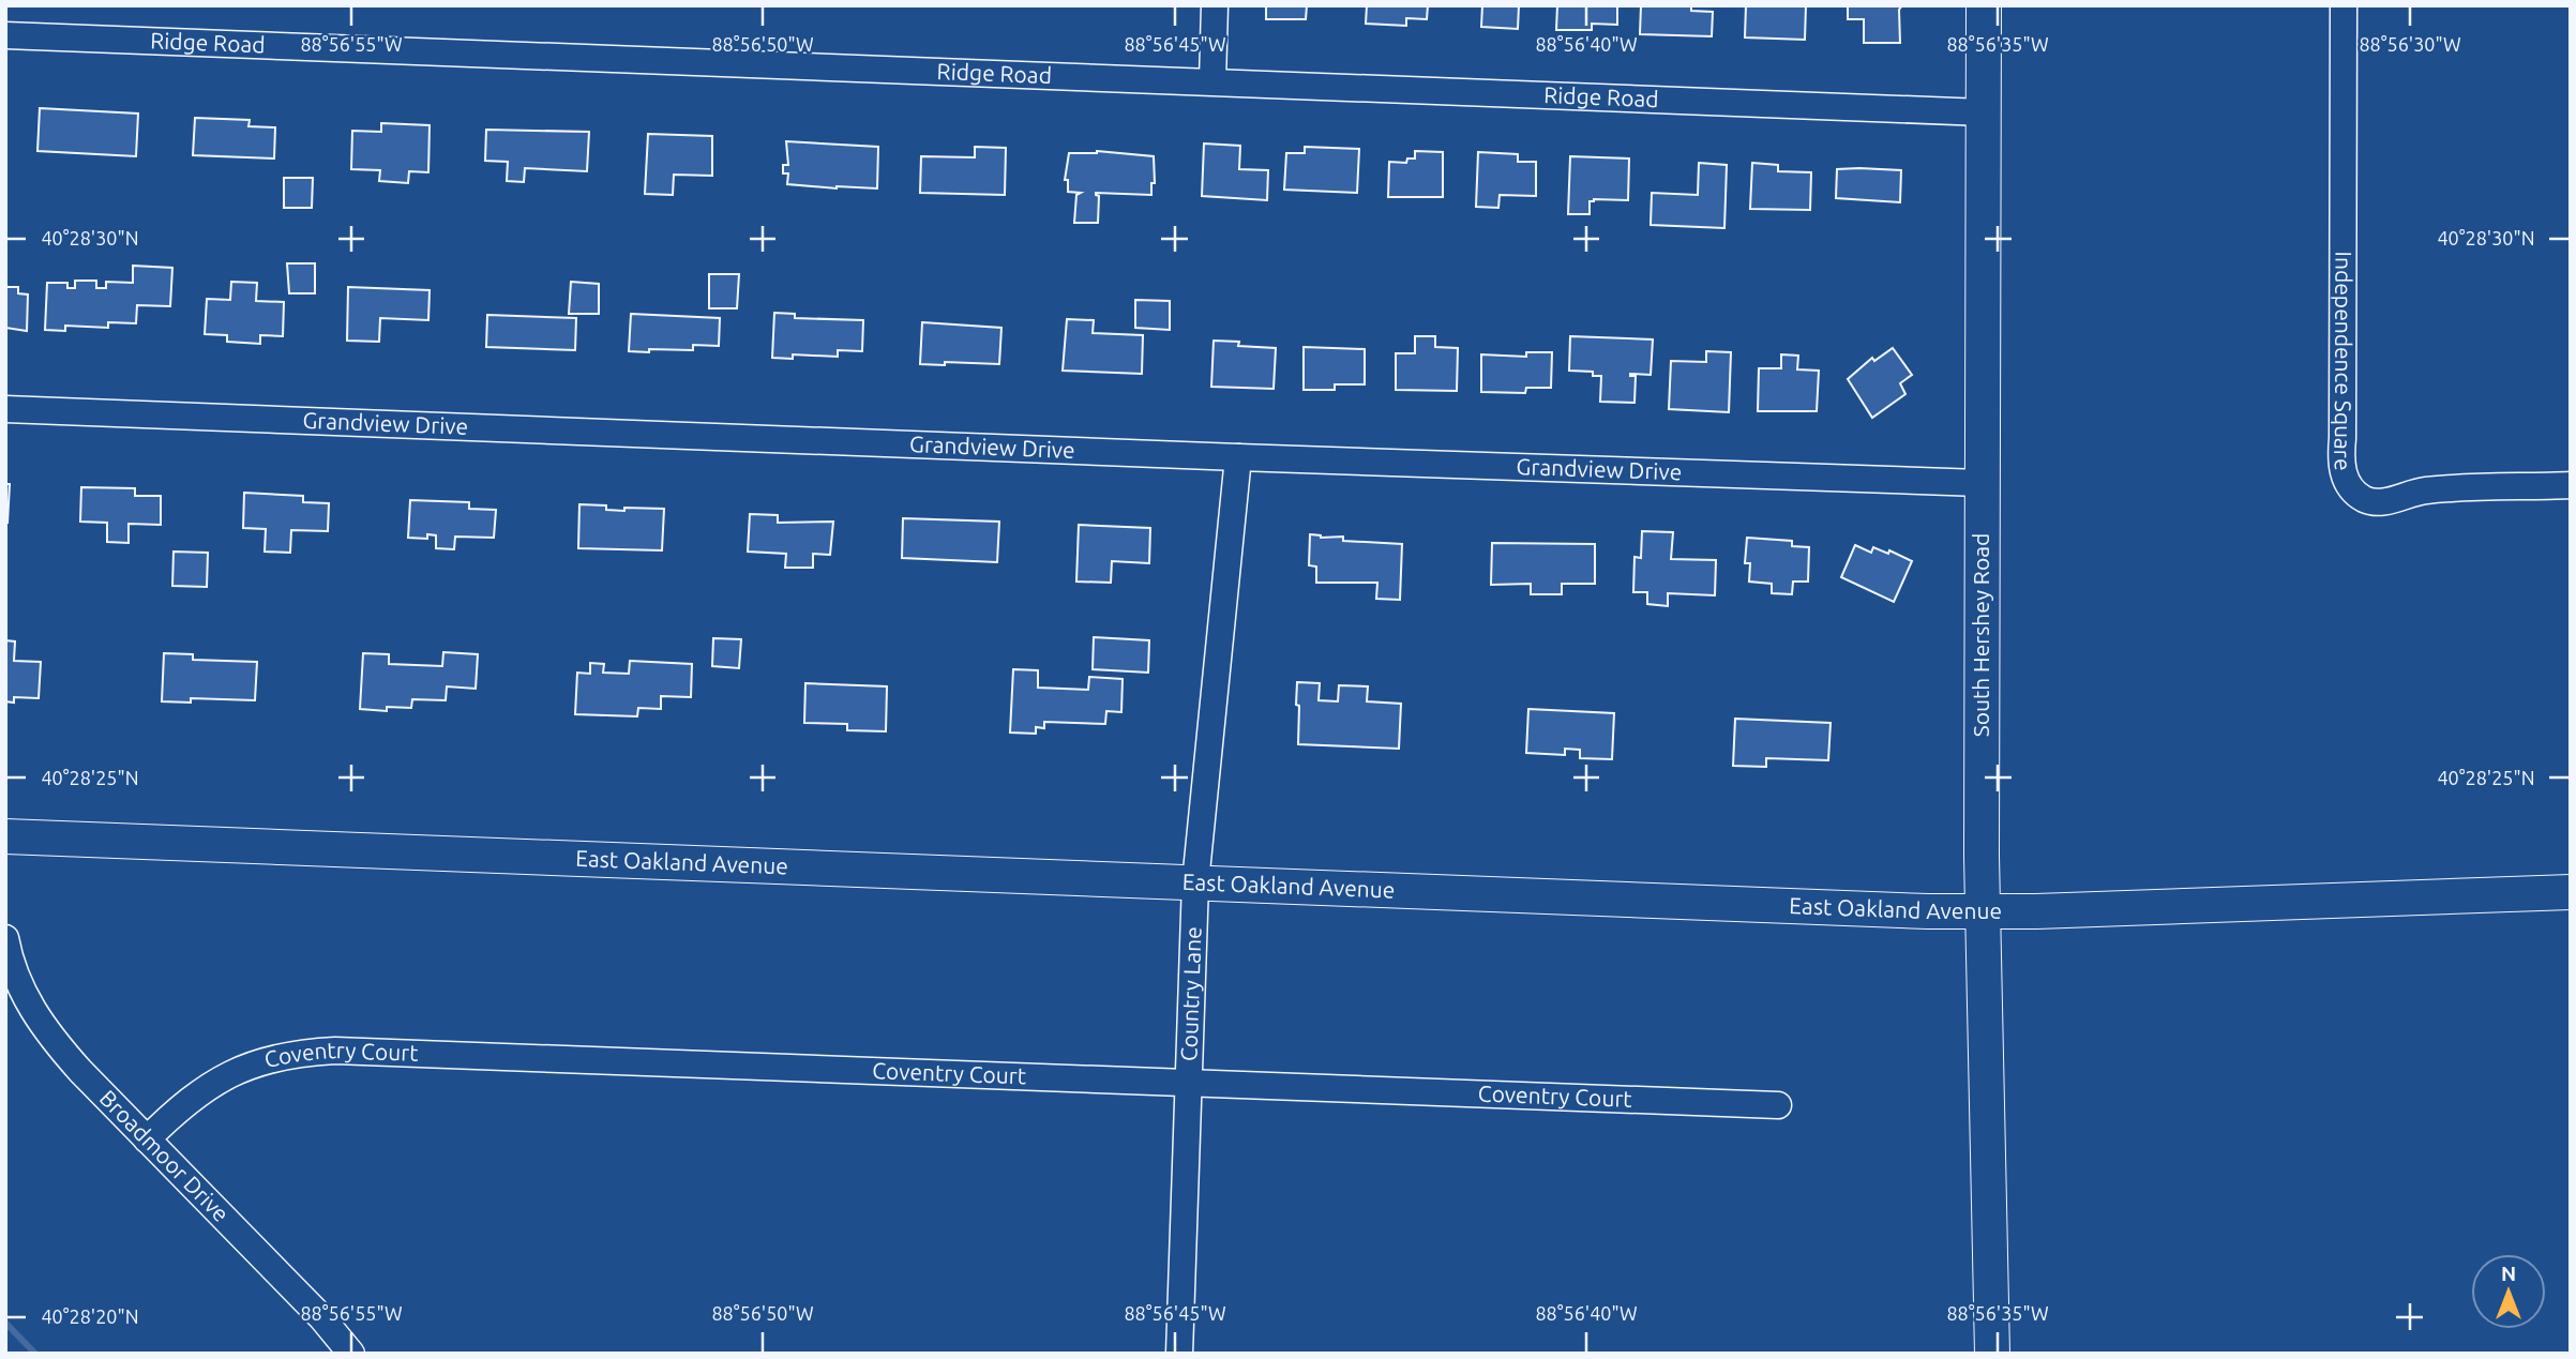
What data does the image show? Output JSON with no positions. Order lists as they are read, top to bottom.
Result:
{
  "streets": {
    "main road": ["South Hershey Road", "East Oakland Avenue"],
    "street": [
      "Ridge Road",
      "Independence Square",
      "Grandview Drive",
      "Country Lane",
      "Coventry Court",
      "Broadmoor Drive"
    ]
  },
  "crossings": [
    ["Ridge Road", "South Hershey Road"],
    ["Grandview Drive", "South Hershey Road"],
    ["Grandview Drive", "Country Lane"],
    ["South Hershey Road", "East Oakland Avenue"],
    ["East Oakland Avenue", "Country Lane"],
    ["Country Lane", "Coventry Court"],
    ["Coventry Court", "Broadmoor Drive"]
  ],
  "north": "top",
  "coordinates": [
    "88°56'55\"W",
    "88°56'50\"W",
    "88°56'45\"W",
    "88°56'40\"W",
    "88°56'35\"W",
    "88°56'30\"W",
    "40°28'30\"N",
    "40°28'25\"N",
    "40°28'20\"N"
  ]
}
